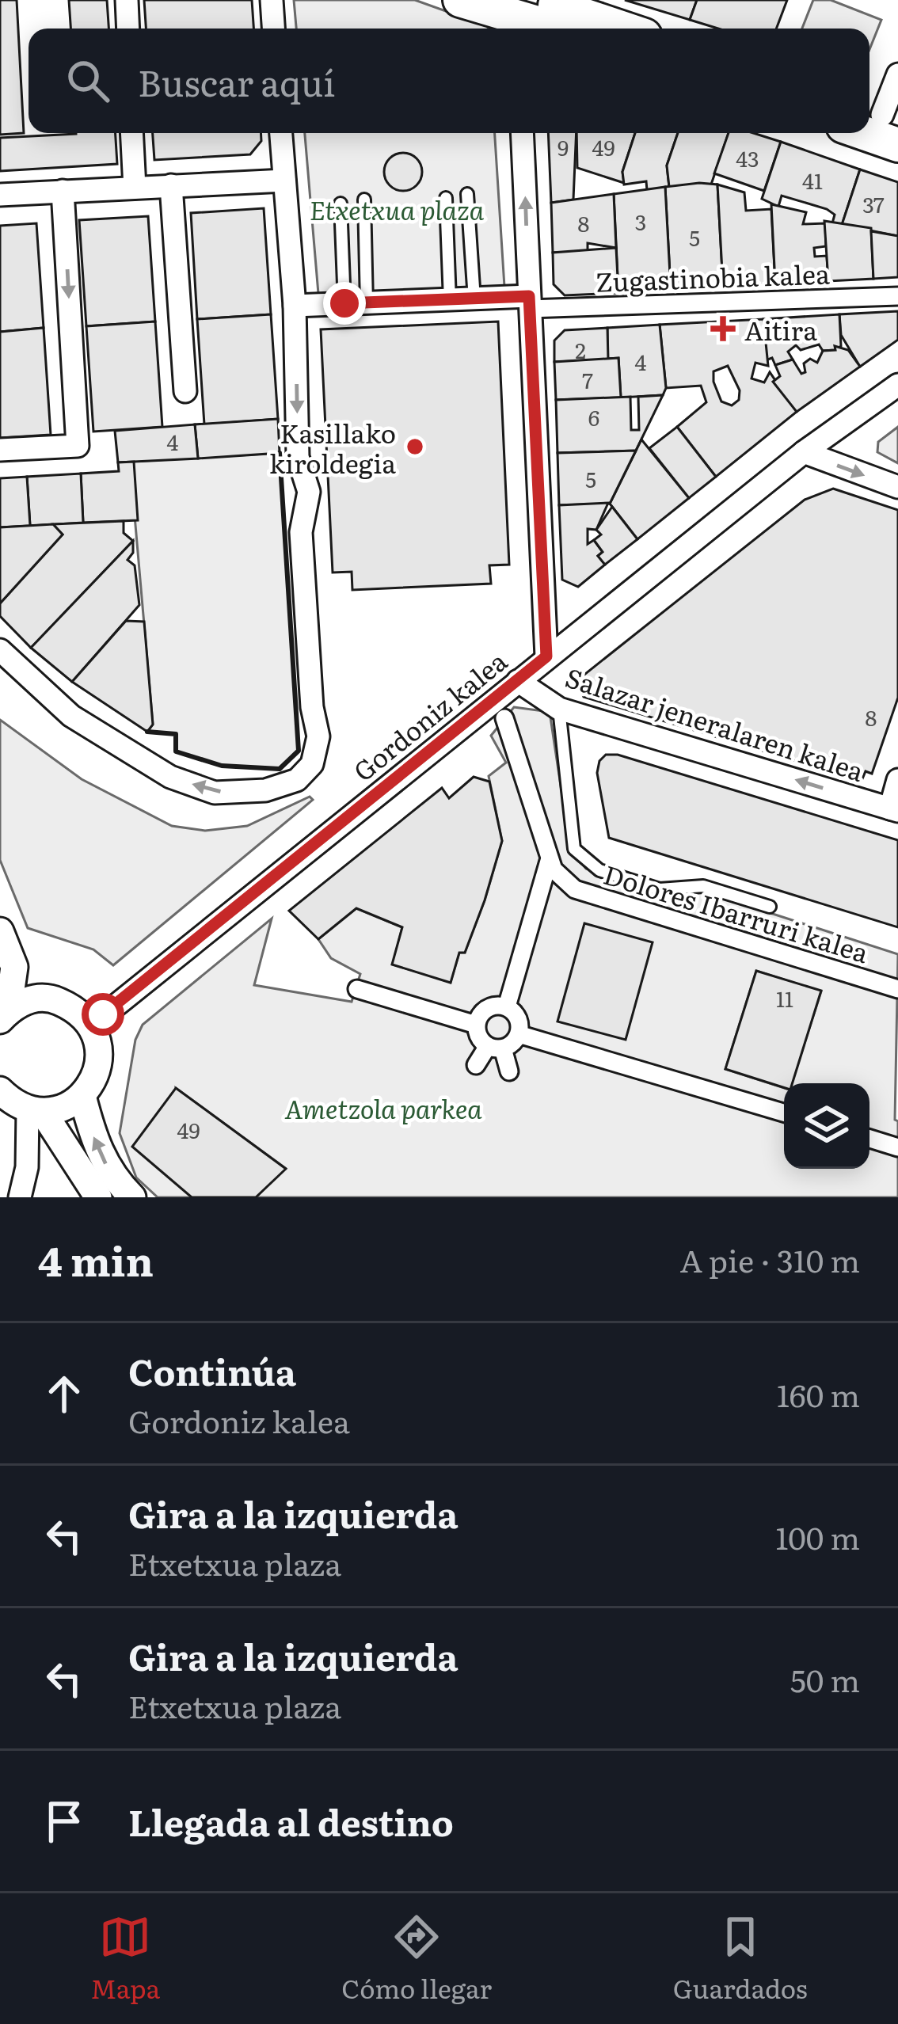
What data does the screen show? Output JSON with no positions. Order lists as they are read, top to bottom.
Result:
{
  "streets": {
    "street": [
      "Zugastinobia kalea",
      "Gordoniz kalea",
      "Salazar jeneralaren kalea",
      "Dolores Ibarruri kalea"
    ]
  },
  "crossings": [
    ["Gordoniz kalea", "Salazar jeneralaren kalea"]
  ],
  "one_way": ["Salazar jeneralaren kalea"],
  "parks": ["Etxetxua plaza", "Ametzola parkea"],
  "places": {
    "health": ["Aitira"],
    "other": ["Kasillako kiroldegia"]
  },
  "house_numbers": [
    "9",
    "49",
    "43",
    "41",
    "37",
    "3",
    "8",
    "5",
    "2",
    "4",
    "7",
    "6",
    "4",
    "5",
    "8",
    "11",
    "49"
  ],
  "page": {
    "search": "Buscar aquí",
    "heading": ["4 min", "A pie · 310 m"],
    "list": [
      ["Continúa", "Gordoniz kalea", "160 m"],
      ["Gira a la izquierda", "Etxetxua plaza", "100 m"],
      ["Gira a la izquierda", "Etxetxua plaza", "50 m"],
      "Llegada al destino"
    ],
    "nav": ["Mapa", "Cómo llegar", "Guardados"]
  }
}
